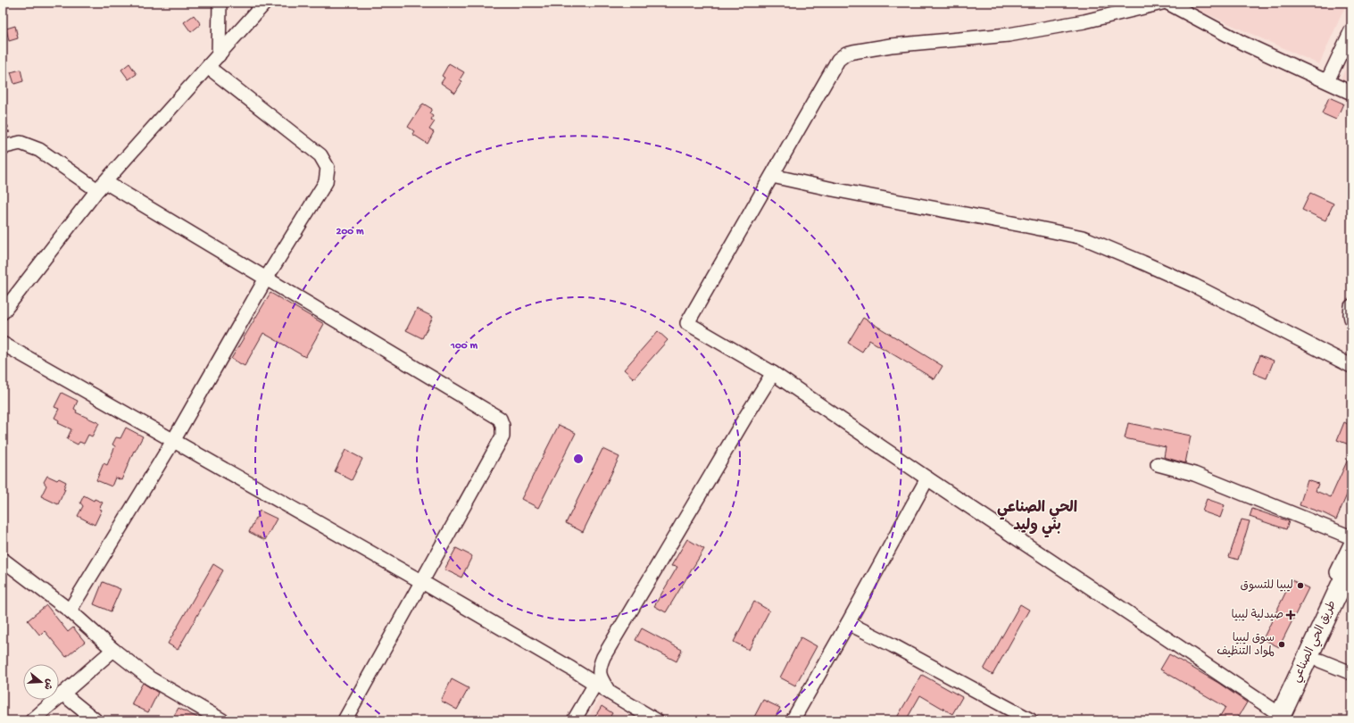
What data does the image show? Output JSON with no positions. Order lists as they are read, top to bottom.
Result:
{
  "streets": {
    "highway": ["طريق الحي الصناعي"]
  },
  "districts": ["الحي الصناعي بني وليد"],
  "places": {
    "other": ["ليبيا للتسوق", "سوق ليبيا لمواد التنظيف"],
    "health": ["صيدلية ليبيا"]
  },
  "north": "right",
  "rings": ["200 m", "100 m"]
}
